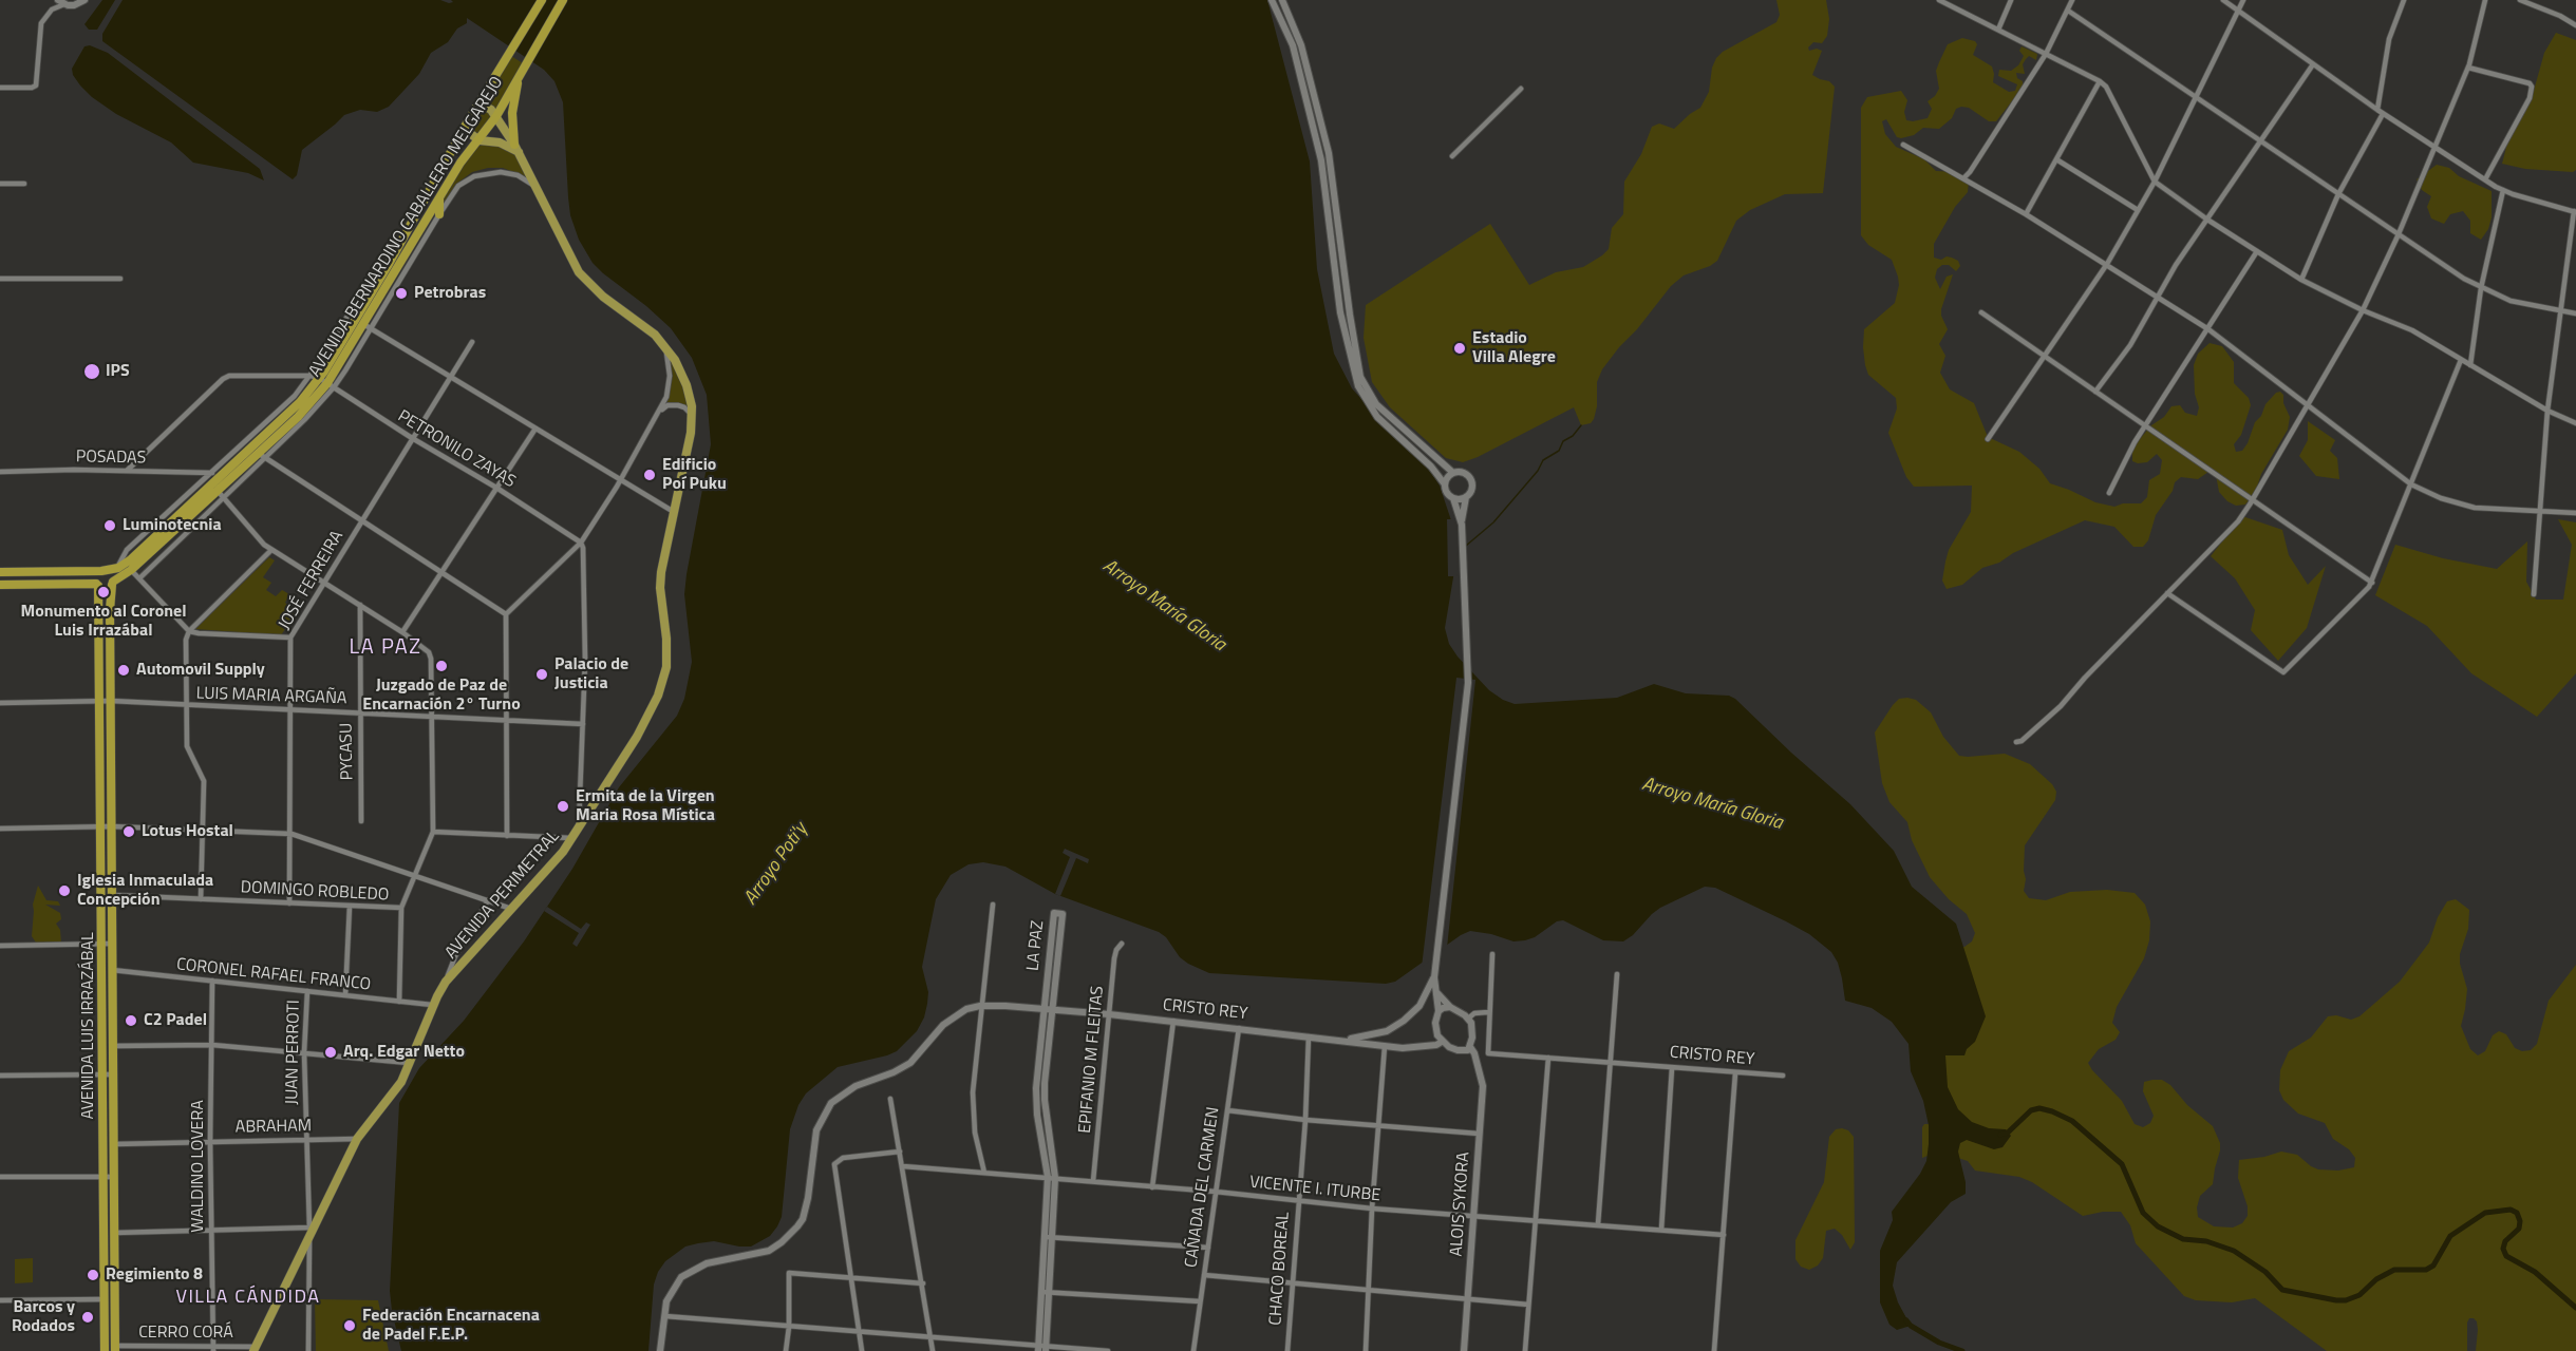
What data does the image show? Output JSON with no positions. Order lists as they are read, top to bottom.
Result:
{
  "streets": {
    "highway": ["AVENIDA BERNARDINO CABALLERO MELGAREJO", "AVENIDA LUIS IRRAZÁBAL"],
    "main road": ["AVENIDA PERIMETRAL"],
    "street": [
      "PETRONILO ZAYAS",
      "POSADAS",
      "JOSÉ FERREIRA",
      "LUIS MARIA ARGAÑA",
      "PYCASU",
      "DOMINGO ROBLEDO",
      "LA PAZ",
      "CORONEL RAFAEL FRANCO",
      "CRISTO REY",
      "JUAN PERROTI",
      "EPIFANIO M FLEITAS",
      "ABRAHAM",
      "WALDINO LOVERA",
      "CAÑADA DEL CARMEN",
      "VICENTE I. ITURBE",
      "ALOIS SYKORA",
      "CHACO BOREAL",
      "CERRO CORÁ"
    ]
  },
  "crossings": [
    ["AVENIDA BERNARDINO CABALLERO MELGAREJO", "PETRONILO ZAYAS"],
    ["AVENIDA BERNARDINO CABALLERO MELGAREJO", "POSADAS"],
    ["AVENIDA BERNARDINO CABALLERO MELGAREJO", "AVENIDA PERIMETRAL"],
    ["AVENIDA BERNARDINO CABALLERO MELGAREJO", "AVENIDA LUIS IRRAZÁBAL"],
    ["PETRONILO ZAYAS", "JOSÉ FERREIRA"],
    ["JOSÉ FERREIRA", "LUIS MARIA ARGAÑA"],
    ["JOSÉ FERREIRA", "DOMINGO ROBLEDO"],
    ["LUIS MARIA ARGAÑA", "PYCASU"],
    ["LUIS MARIA ARGAÑA", "AVENIDA LUIS IRRAZÁBAL"],
    ["AVENIDA PERIMETRAL", "CORONEL RAFAEL FRANCO"],
    ["AVENIDA PERIMETRAL", "JUAN PERROTI"],
    ["AVENIDA PERIMETRAL", "ABRAHAM"],
    ["AVENIDA PERIMETRAL", "CERRO CORÁ"],
    ["LA PAZ", "CRISTO REY"],
    ["LA PAZ", "VICENTE I. ITURBE"],
    ["CORONEL RAFAEL FRANCO", "JUAN PERROTI"],
    ["CORONEL RAFAEL FRANCO", "WALDINO LOVERA"],
    ["CRISTO REY", "EPIFANIO M FLEITAS"],
    ["CRISTO REY", "CAÑADA DEL CARMEN"],
    ["CRISTO REY", "ALOIS SYKORA"],
    ["CRISTO REY", "CHACO BOREAL"],
    ["JUAN PERROTI", "ABRAHAM"],
    ["EPIFANIO M FLEITAS", "VICENTE I. ITURBE"],
    ["ABRAHAM", "WALDINO LOVERA"],
    ["WALDINO LOVERA", "CERRO CORÁ"],
    ["CAÑADA DEL CARMEN", "VICENTE I. ITURBE"],
    ["VICENTE I. ITURBE", "ALOIS SYKORA"],
    ["VICENTE I. ITURBE", "CHACO BOREAL"]
  ],
  "districts": ["LA PAZ", "VILLA CÁNDIDA"],
  "water": ["Arroyo María Gloria", "Arroyo Poti'y"],
  "places": [
    "Petrobras",
    "Estadio Villa Alegre",
    "IPS",
    "Edificio Poí Puku",
    "Luminotecnia",
    "Monumento al Coronel Luis Irrazábal",
    "Juzgado de Paz de Encarnación 2° Turno",
    "Automovil Supply",
    "Palacio de Justicia",
    "Ermita de la Virgen Maria Rosa Mística",
    "Lotus Hostal",
    "Iglesia Inmaculada Concepción",
    "C2 Padel",
    "Arq. Edgar Netto",
    "Regimiento 8",
    "Barcos y Rodados",
    "Federación Encarnacena de Padel F.E.P."
  ]
}
